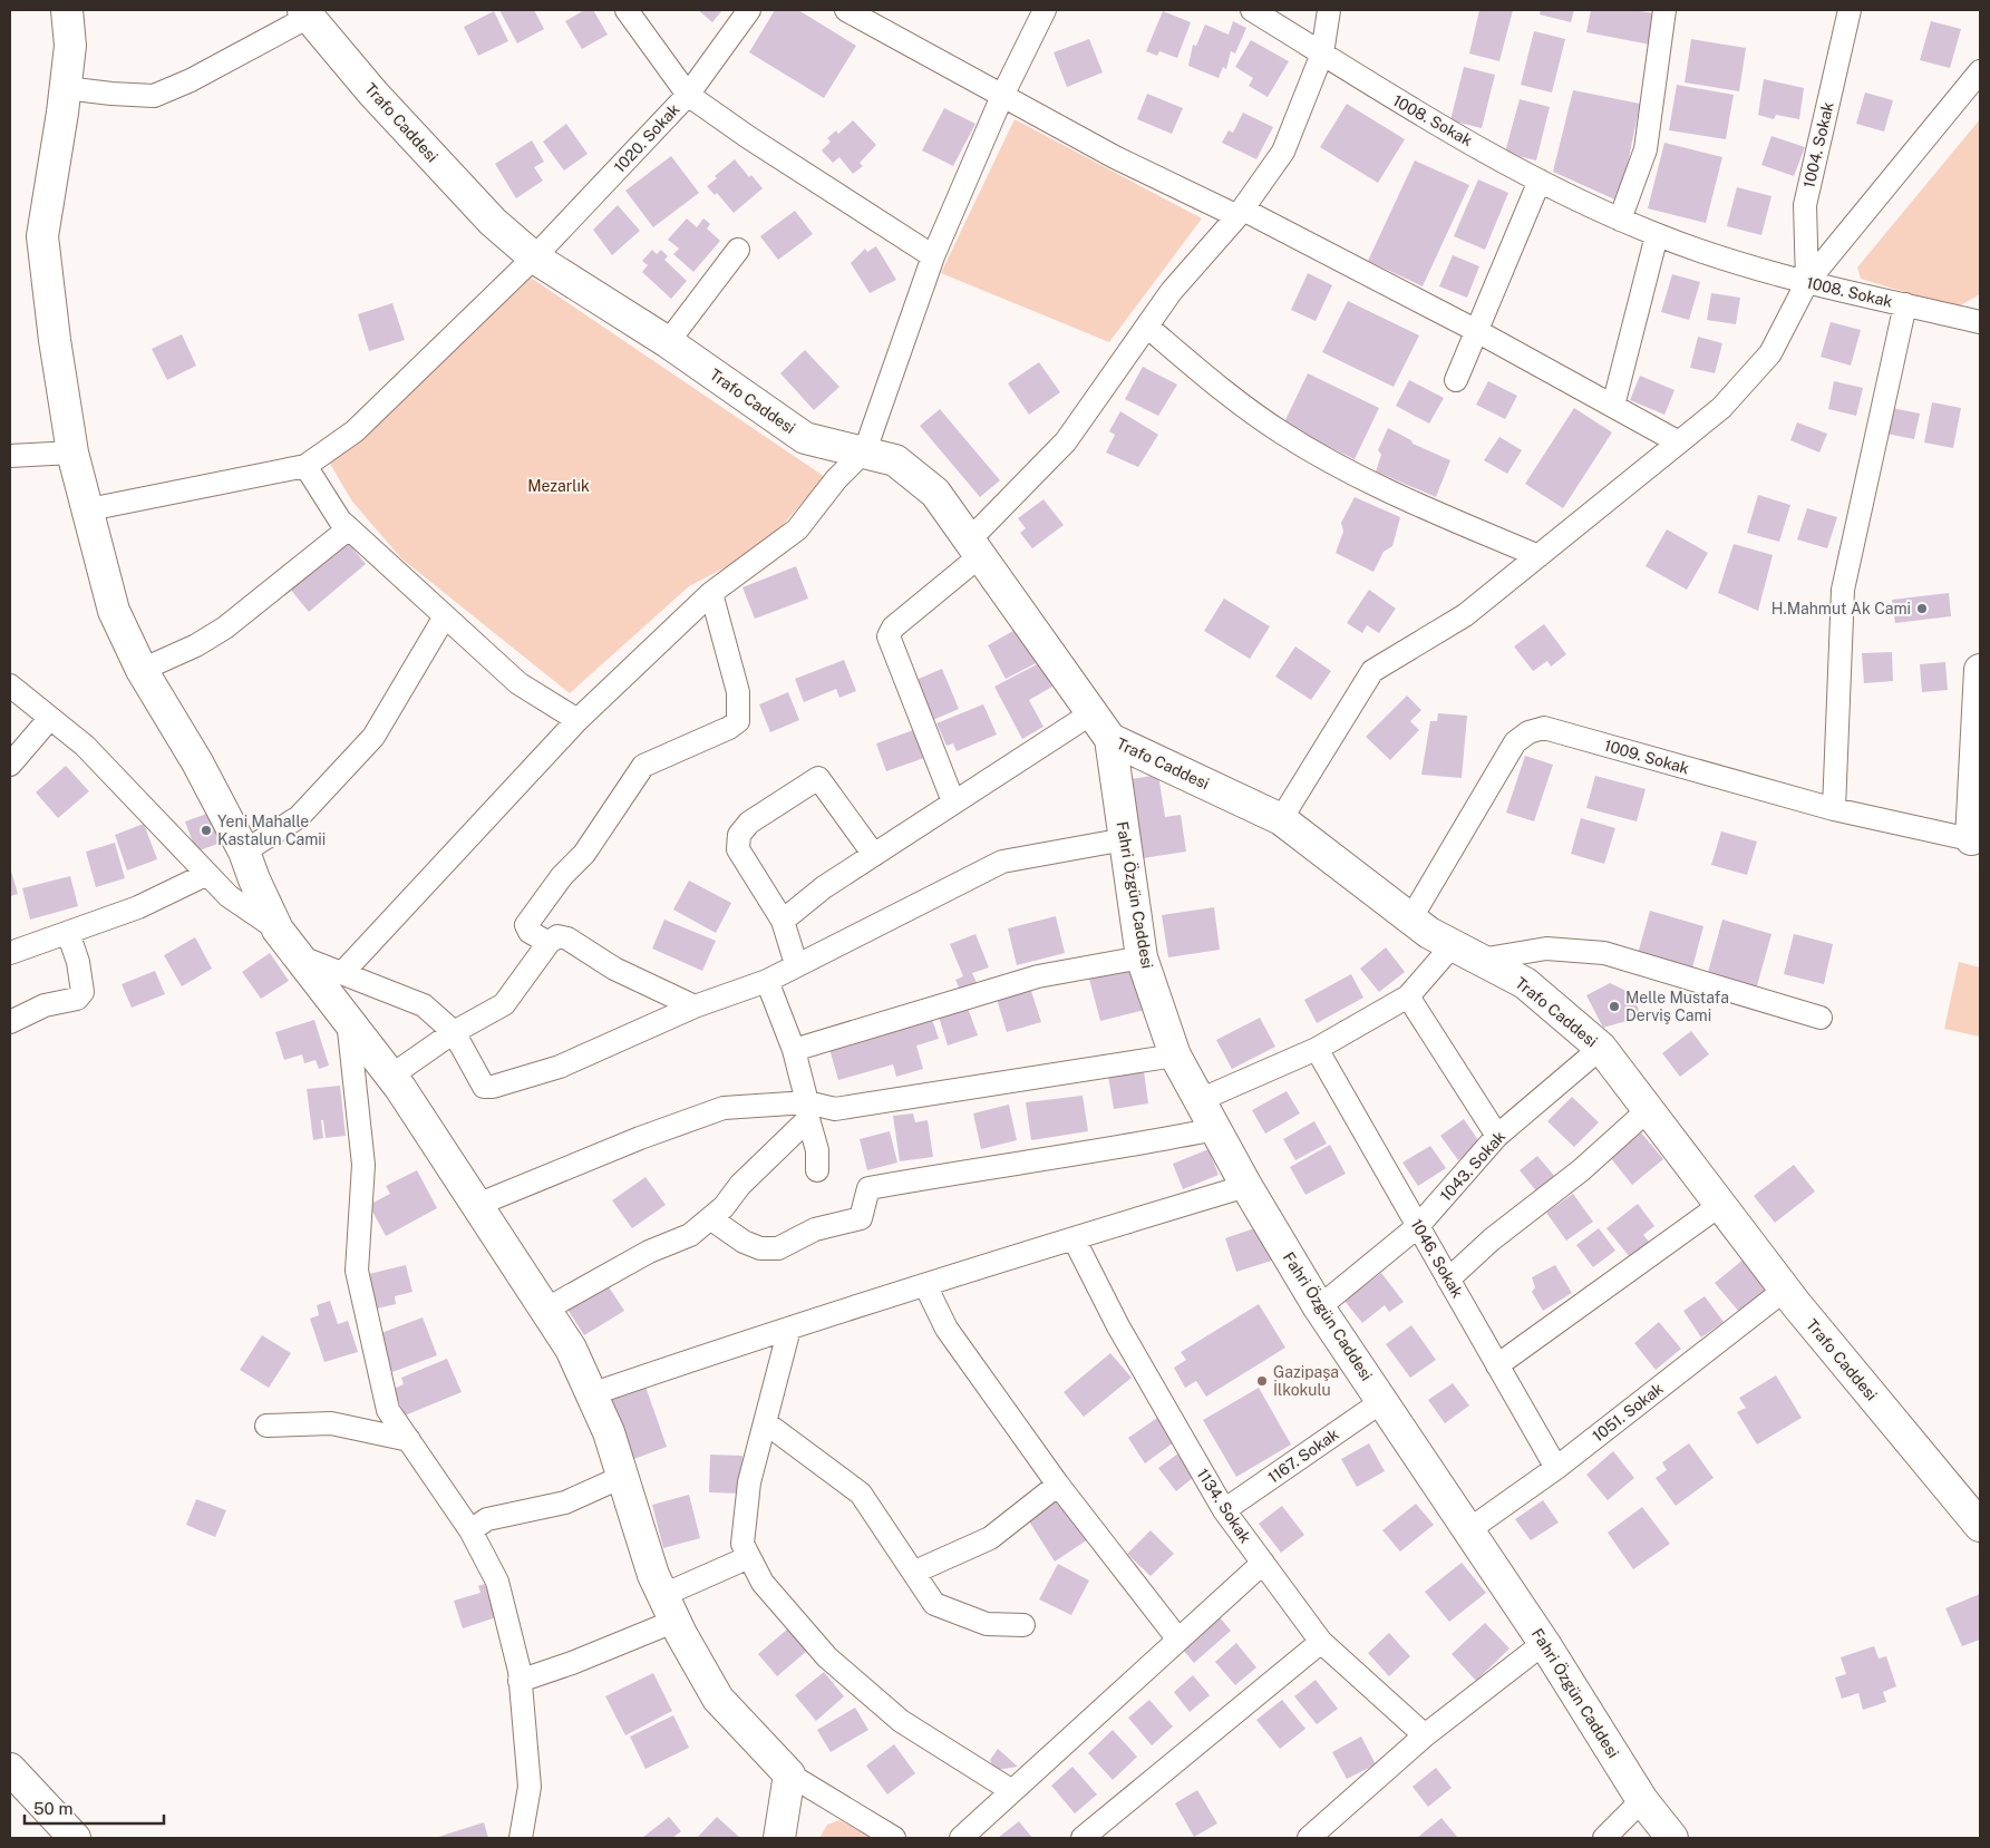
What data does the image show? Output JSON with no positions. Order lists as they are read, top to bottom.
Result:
{
  "streets": {
    "street": [
      "1008. Sokak",
      "Trafo Caddesi",
      "1020. Sokak",
      "1004. Sokak",
      "1009. Sokak",
      "Fahri Özgün Caddesi",
      "1043. Sokak",
      "1046. Sokak",
      "1051. Sokak",
      "1167. Sokak",
      "1134. Sokak"
    ]
  },
  "crossings": [
    ["1008. Sokak", "1004. Sokak"],
    ["Trafo Caddesi", "1020. Sokak"],
    ["Trafo Caddesi", "1009. Sokak"],
    ["Trafo Caddesi", "Fahri Özgün Caddesi"],
    ["Trafo Caddesi", "1043. Sokak"],
    ["Trafo Caddesi", "1051. Sokak"],
    ["Fahri Özgün Caddesi", "1043. Sokak"],
    ["Fahri Özgün Caddesi", "1051. Sokak"],
    ["Fahri Özgün Caddesi", "1167. Sokak"],
    ["1043. Sokak", "1046. Sokak"],
    ["1046. Sokak", "1051. Sokak"],
    ["1167. Sokak", "1134. Sokak"]
  ],
  "parks": ["Mezarlık"],
  "places": [
    "H.Mahmut Ak Cami",
    "Yeni Mahalle Kastalun Camii",
    "Melle Mustafa Derviş Cami",
    "Gazipaşa İlkokulu"
  ],
  "scale_bar": "50 m"
}
